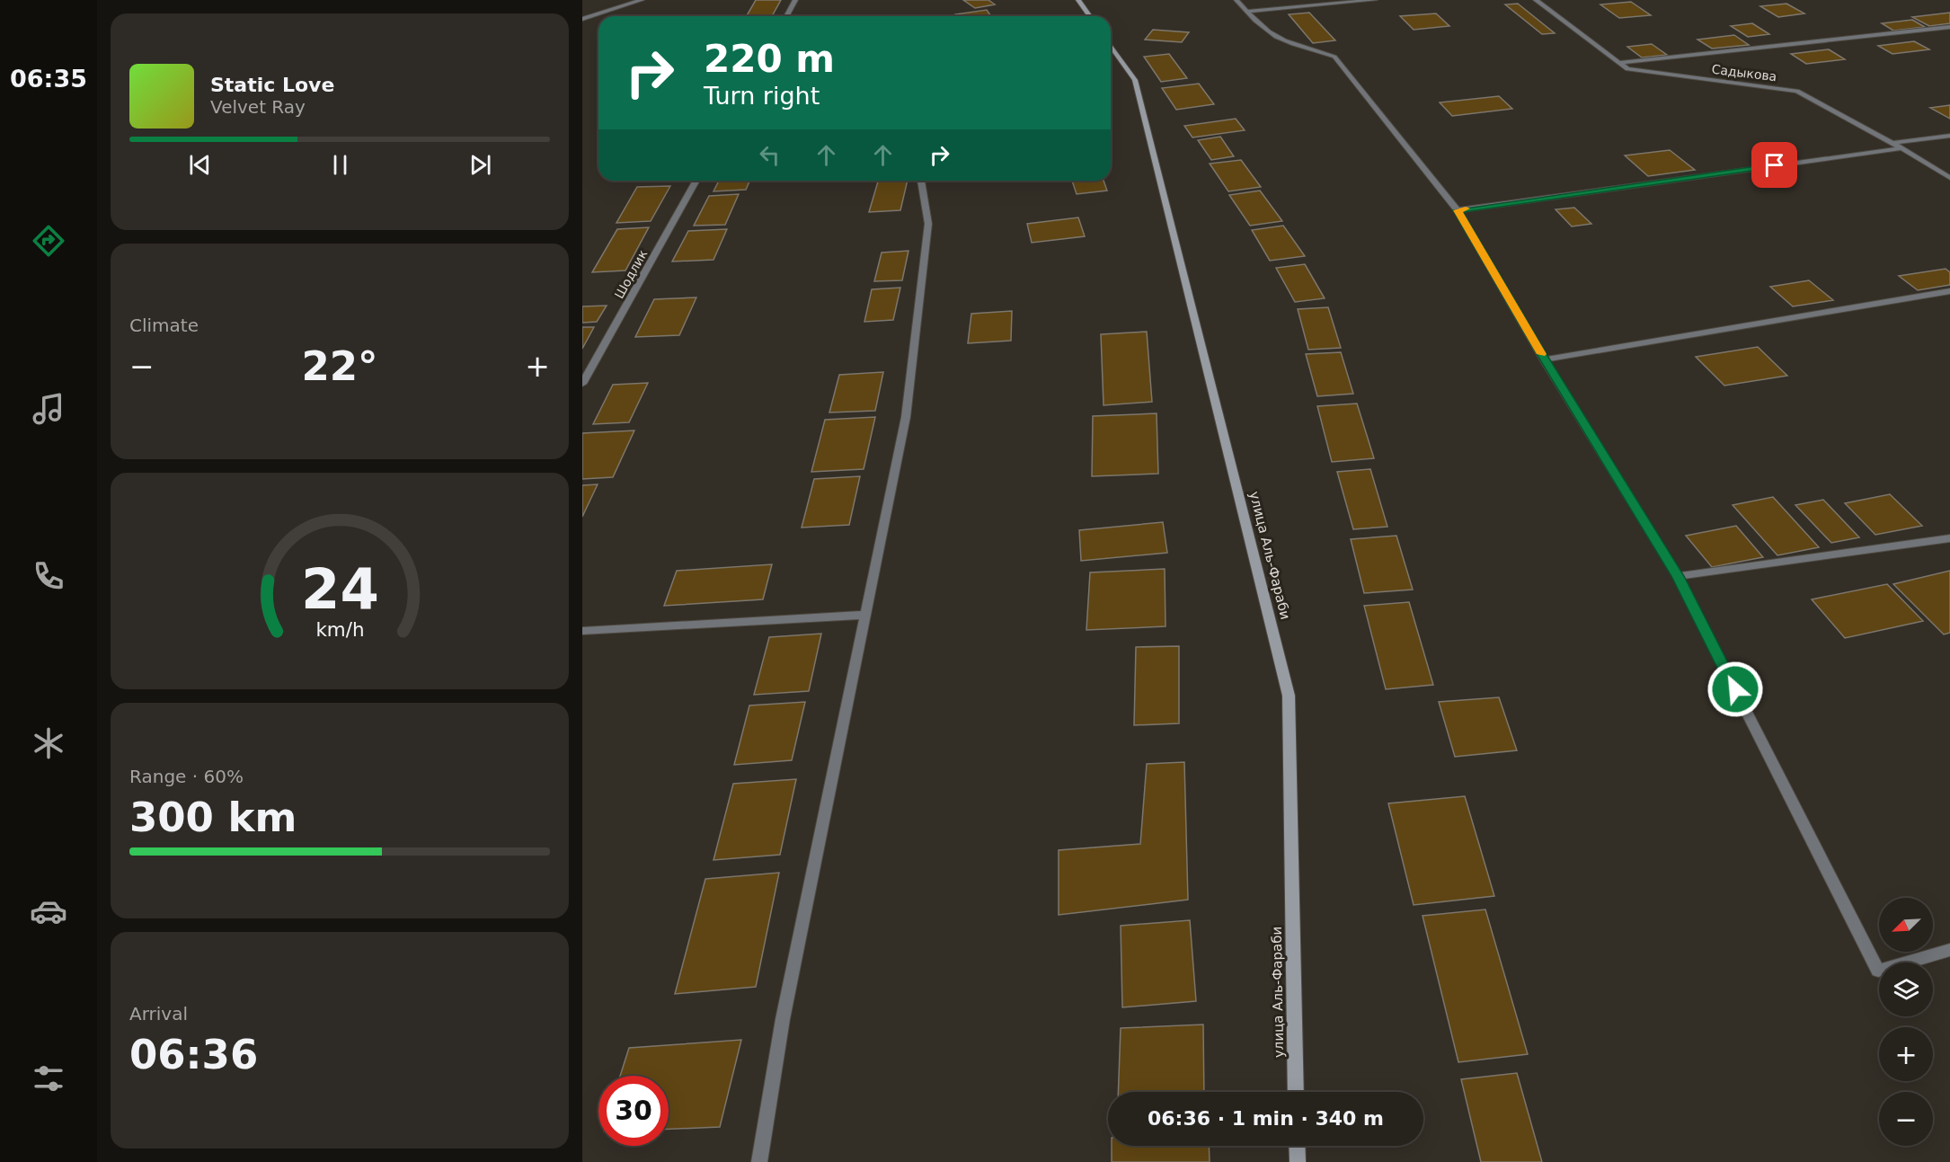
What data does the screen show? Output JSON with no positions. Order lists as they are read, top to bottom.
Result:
{
  "streets": {
    "main road": ["улица Аль-Фараби"],
    "street": ["Садыкова", "Шодлик"]
  },
  "north": "bottom left",
  "page": {
    "tabs": "06:35",
    "turn": ["220 m", "Turn right"],
    "song": ["Static Love", "Velvet Ray"],
    "tile": [
      "Climate",
      ["Range · 60%", "300 km"],
      ["Arrival", "06:36"]
    ],
    "heat": ["−", "22°", "+"],
    "map_buttons": ["+", "−"],
    "limit": "30",
    "trip": "06:36 · 1 min · 340 m",
    "gauge": ["24", "km/h"]
  }
}
